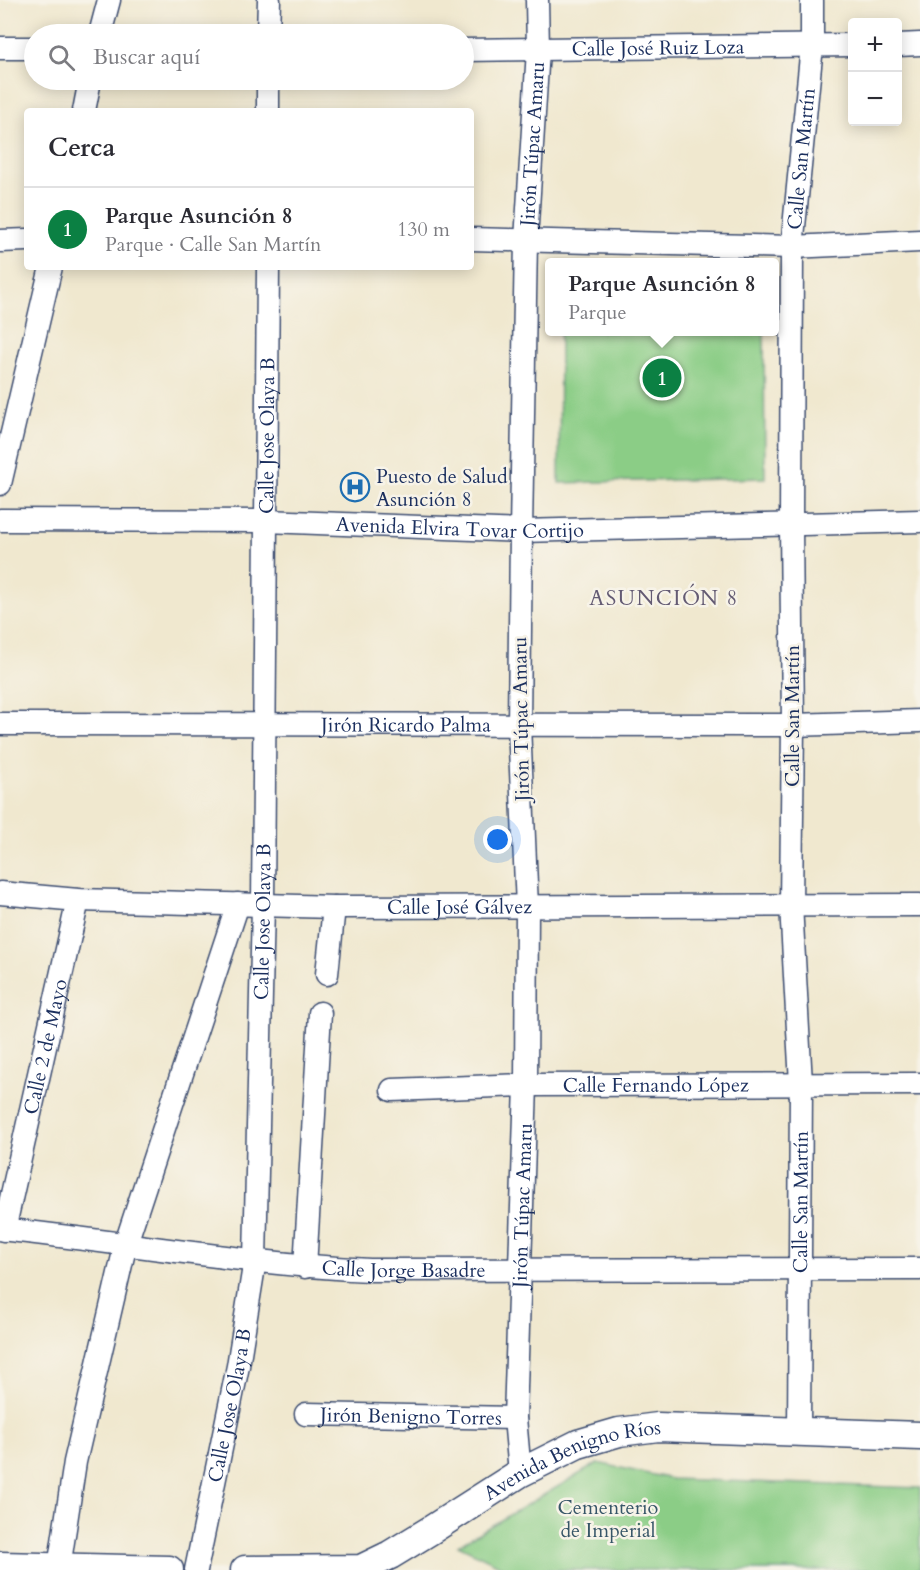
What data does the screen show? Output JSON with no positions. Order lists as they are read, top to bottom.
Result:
{
  "streets": {
    "street": [
      "Calle José Ruiz Loza",
      "Jirón Túpac Amaru",
      "Calle San Martín",
      "Calle Jose Olaya B",
      "Avenida Elvira Tovar Cortijo",
      "Jirón Ricardo Palma",
      "Calle José Gálvez",
      "Calle 2 de Mayo",
      "Calle Fernando López",
      "Calle Jorge Basadre",
      "Jirón Benigno Torres",
      "Avenida Benigno Ríos"
    ]
  },
  "crossings": [
    ["Calle José Ruiz Loza", "Jirón Túpac Amaru"],
    ["Calle José Ruiz Loza", "Calle San Martín"],
    ["Jirón Túpac Amaru", "Avenida Elvira Tovar Cortijo"],
    ["Jirón Túpac Amaru", "Jirón Ricardo Palma"],
    ["Jirón Túpac Amaru", "Calle José Gálvez"],
    ["Jirón Túpac Amaru", "Calle Fernando López"],
    ["Jirón Túpac Amaru", "Calle Jorge Basadre"],
    ["Jirón Túpac Amaru", "Jirón Benigno Torres"],
    ["Jirón Túpac Amaru", "Avenida Benigno Ríos"],
    ["Calle San Martín", "Avenida Elvira Tovar Cortijo"],
    ["Calle San Martín", "Jirón Ricardo Palma"],
    ["Calle San Martín", "Calle José Gálvez"],
    ["Calle San Martín", "Calle Fernando López"],
    ["Calle San Martín", "Calle Jorge Basadre"],
    ["Calle San Martín", "Avenida Benigno Ríos"],
    ["Calle Jose Olaya B", "Avenida Elvira Tovar Cortijo"],
    ["Calle Jose Olaya B", "Jirón Ricardo Palma"],
    ["Calle Jose Olaya B", "Calle José Gálvez"],
    ["Calle Jose Olaya B", "Calle Jorge Basadre"],
    ["Calle José Gálvez", "Calle 2 de Mayo"],
    ["Calle 2 de Mayo", "Calle Jorge Basadre"]
  ],
  "districts": ["ASUNCIÓN 8"],
  "parks": ["Cementerio de Imperial"],
  "places": {
    "hospital": ["Puesto de Salud Asunción 8"]
  },
  "page": {
    "map_buttons": ["+", "−"],
    "search": "Buscar aquí",
    "heading": "Cerca",
    "list": [
      {
        "mark": "1",
        "name": "Parque Asunción 8",
        "note": "Parque · Calle San Martín",
        "value": "130 m"
      }
    ],
    "popup": ["Parque Asunción 8", "Parque"],
    "pins": "1"
  }
}
